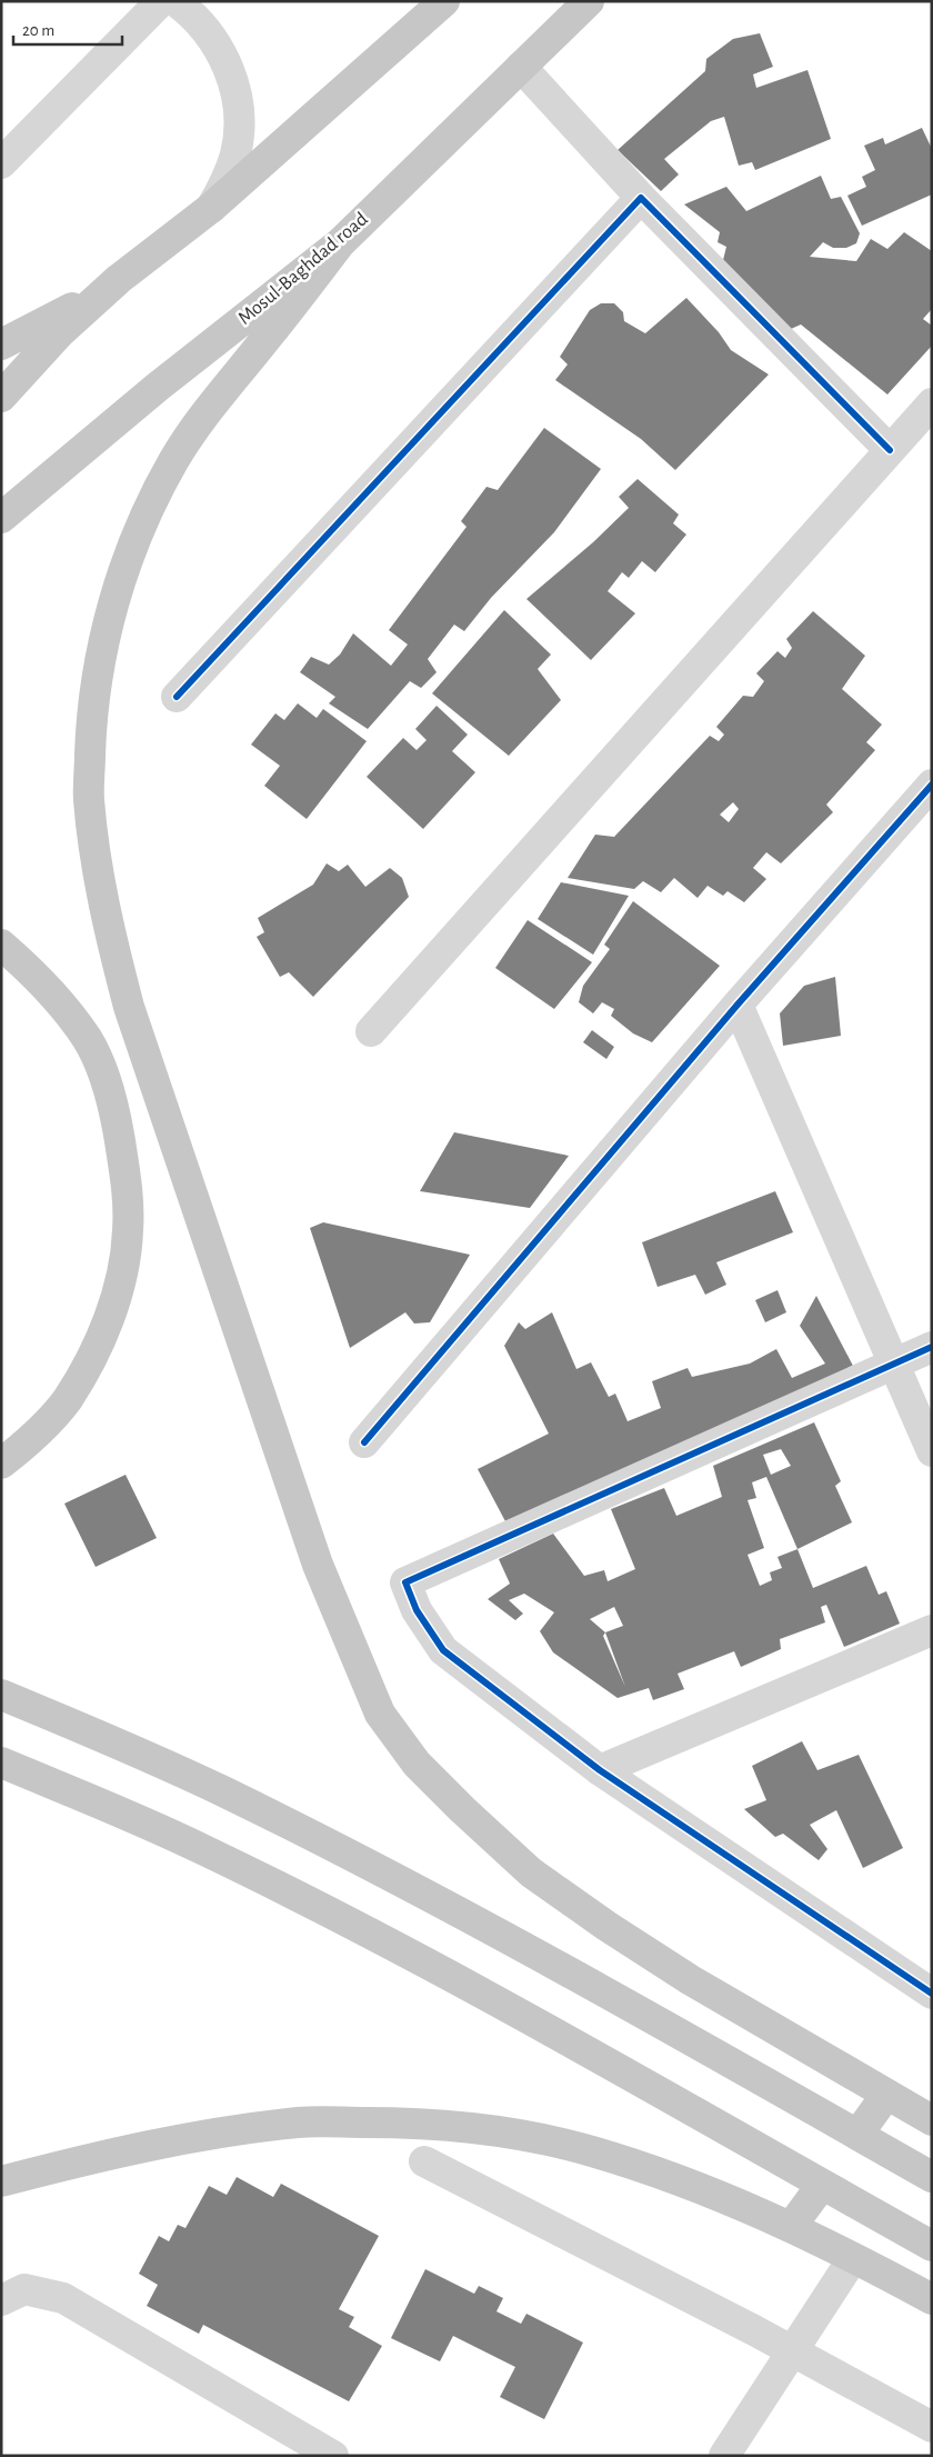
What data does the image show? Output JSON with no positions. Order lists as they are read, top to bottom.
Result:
{
  "streets": {
    "highway": ["Mosul-Baghdad road"]
  },
  "scale_bar": "20 m"
}
